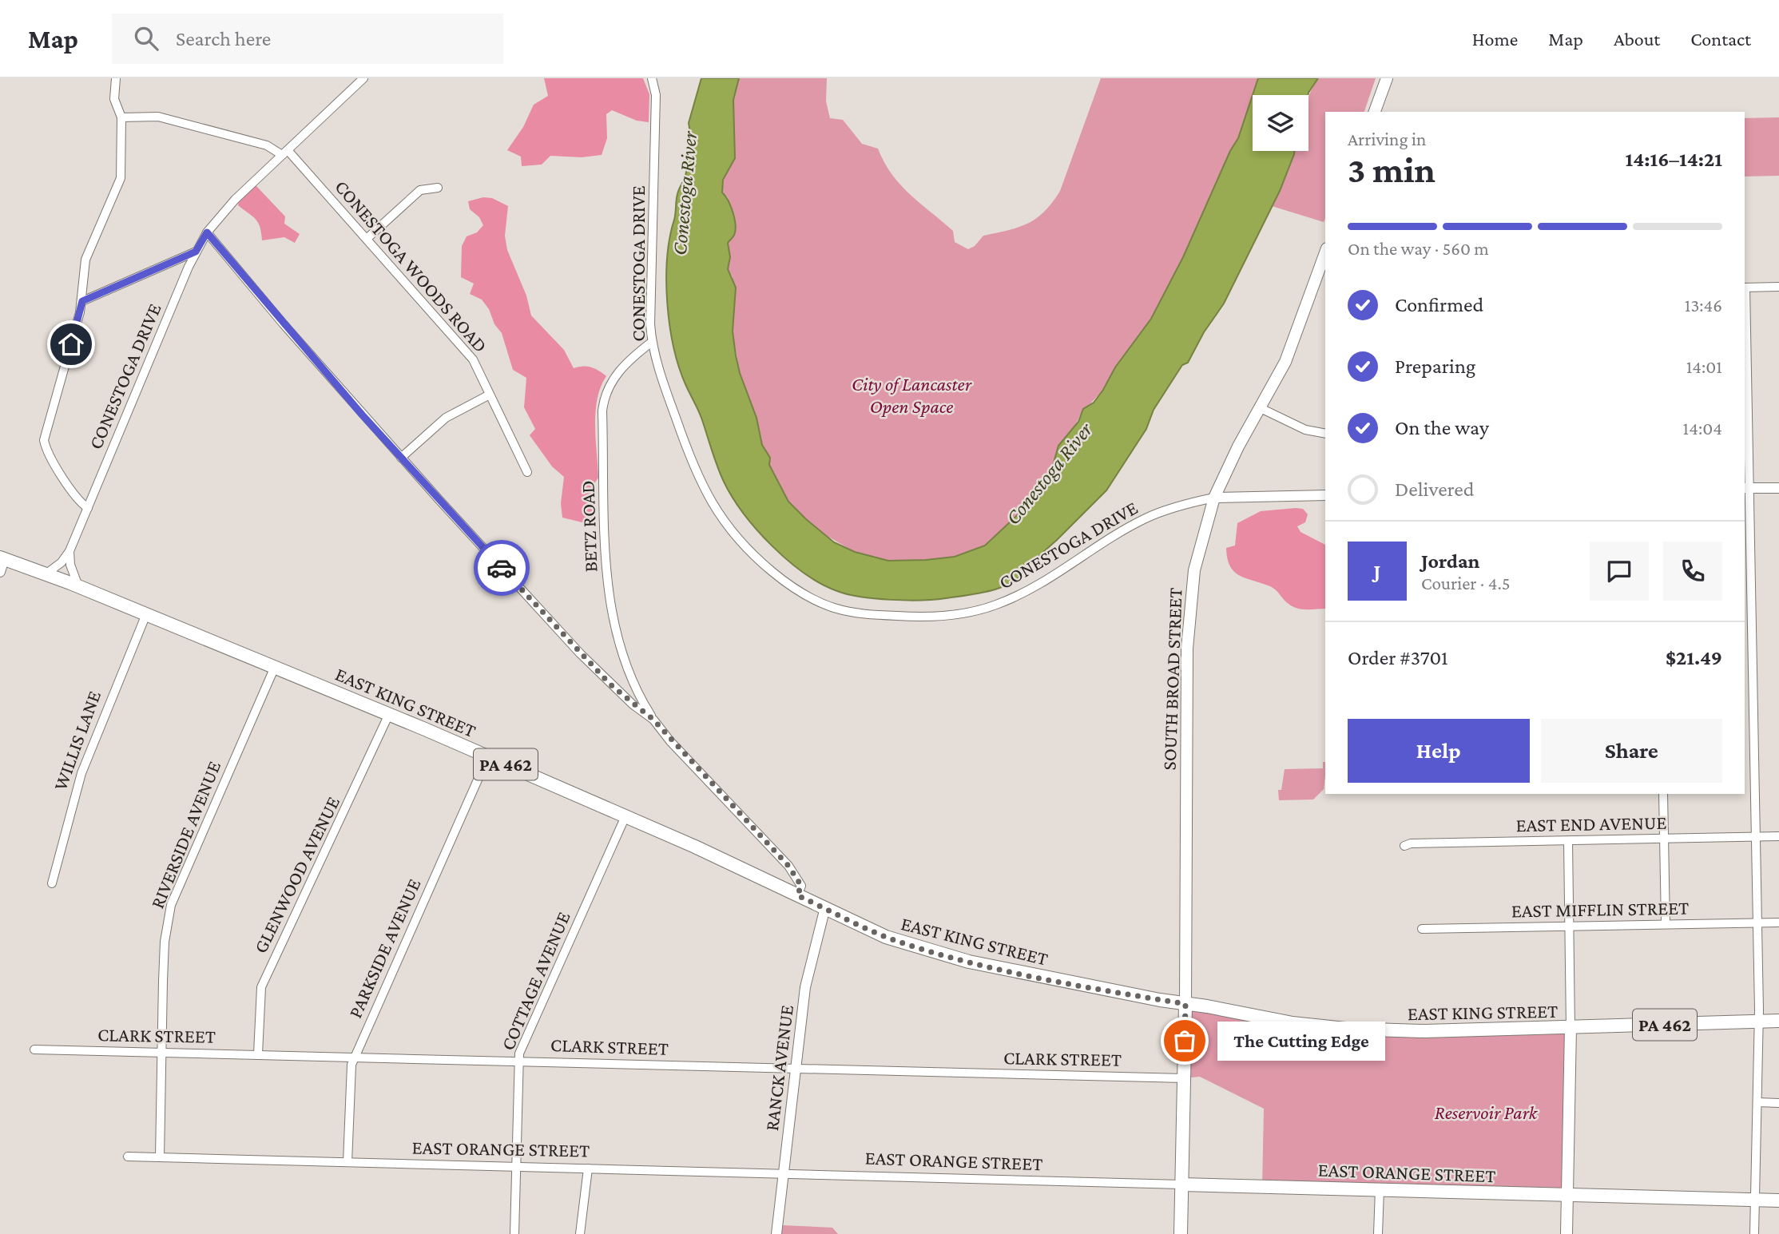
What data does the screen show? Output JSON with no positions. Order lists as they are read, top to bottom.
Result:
{
  "streets": {
    "main road": [
      "SOUTH BROAD STREET",
      "EAST KING STREET",
      "PA 462",
      "EAST ORANGE STREET"
    ],
    "street": [
      "CONESTOGA DRIVE",
      "CONESTOGA WOODS ROAD",
      "BETZ ROAD",
      "WILLIS LANE",
      "EAST END AVENUE",
      "RIVERSIDE AVENUE",
      "GLENWOOD AVENUE",
      "EAST MIFFLIN STREET",
      "PARKSIDE AVENUE",
      "COTTAGE AVENUE",
      "CLARK STREET",
      "RANCK AVENUE"
    ]
  },
  "crossings": [
    ["CONESTOGA DRIVE", "CONESTOGA WOODS ROAD"],
    ["CONESTOGA DRIVE", "BETZ ROAD"],
    ["CONESTOGA DRIVE", "SOUTH BROAD STREET"],
    ["CONESTOGA DRIVE", "EAST KING STREET"],
    ["SOUTH BROAD STREET", "EAST KING STREET"],
    ["EAST KING STREET", "WILLIS LANE"],
    ["EAST KING STREET", "RIVERSIDE AVENUE"],
    ["EAST KING STREET", "GLENWOOD AVENUE"],
    ["EAST KING STREET", "PARKSIDE AVENUE"],
    ["EAST KING STREET", "COTTAGE AVENUE"],
    ["EAST KING STREET", "RANCK AVENUE"],
    ["RIVERSIDE AVENUE", "CLARK STREET"],
    ["RIVERSIDE AVENUE", "EAST ORANGE STREET"],
    ["GLENWOOD AVENUE", "CLARK STREET"],
    ["PARKSIDE AVENUE", "CLARK STREET"],
    ["PARKSIDE AVENUE", "EAST ORANGE STREET"],
    ["COTTAGE AVENUE", "CLARK STREET"],
    ["COTTAGE AVENUE", "EAST ORANGE STREET"],
    ["CLARK STREET", "RANCK AVENUE"],
    ["RANCK AVENUE", "EAST ORANGE STREET"]
  ],
  "water": ["Conestoga River"],
  "parks": ["City of Lancaster Open Space", "Reservoir Park"],
  "places": ["The Cutting Edge"],
  "page": {
    "header": "Map",
    "search": "Search here",
    "nav": [
      "Home",
      "Map",
      "About",
      "Contact"
    ],
    "heading": ["3 min", "Arriving in", "14:16–14:21"],
    "panel": [
      "Jordan",
      "Courier · 4.5",
      "Order #3701",
      "$21.49"
    ],
    "bar": "On the way · 560 m",
    "list": [
      ["Confirmed", "13:46"],
      ["Preparing", "14:01"],
      ["On the way", "14:04"],
      "Delivered"
    ],
    "round": "J",
    "buttons": ["Help", "Share"],
    "bubble": "The Cutting Edge"
  }
}
